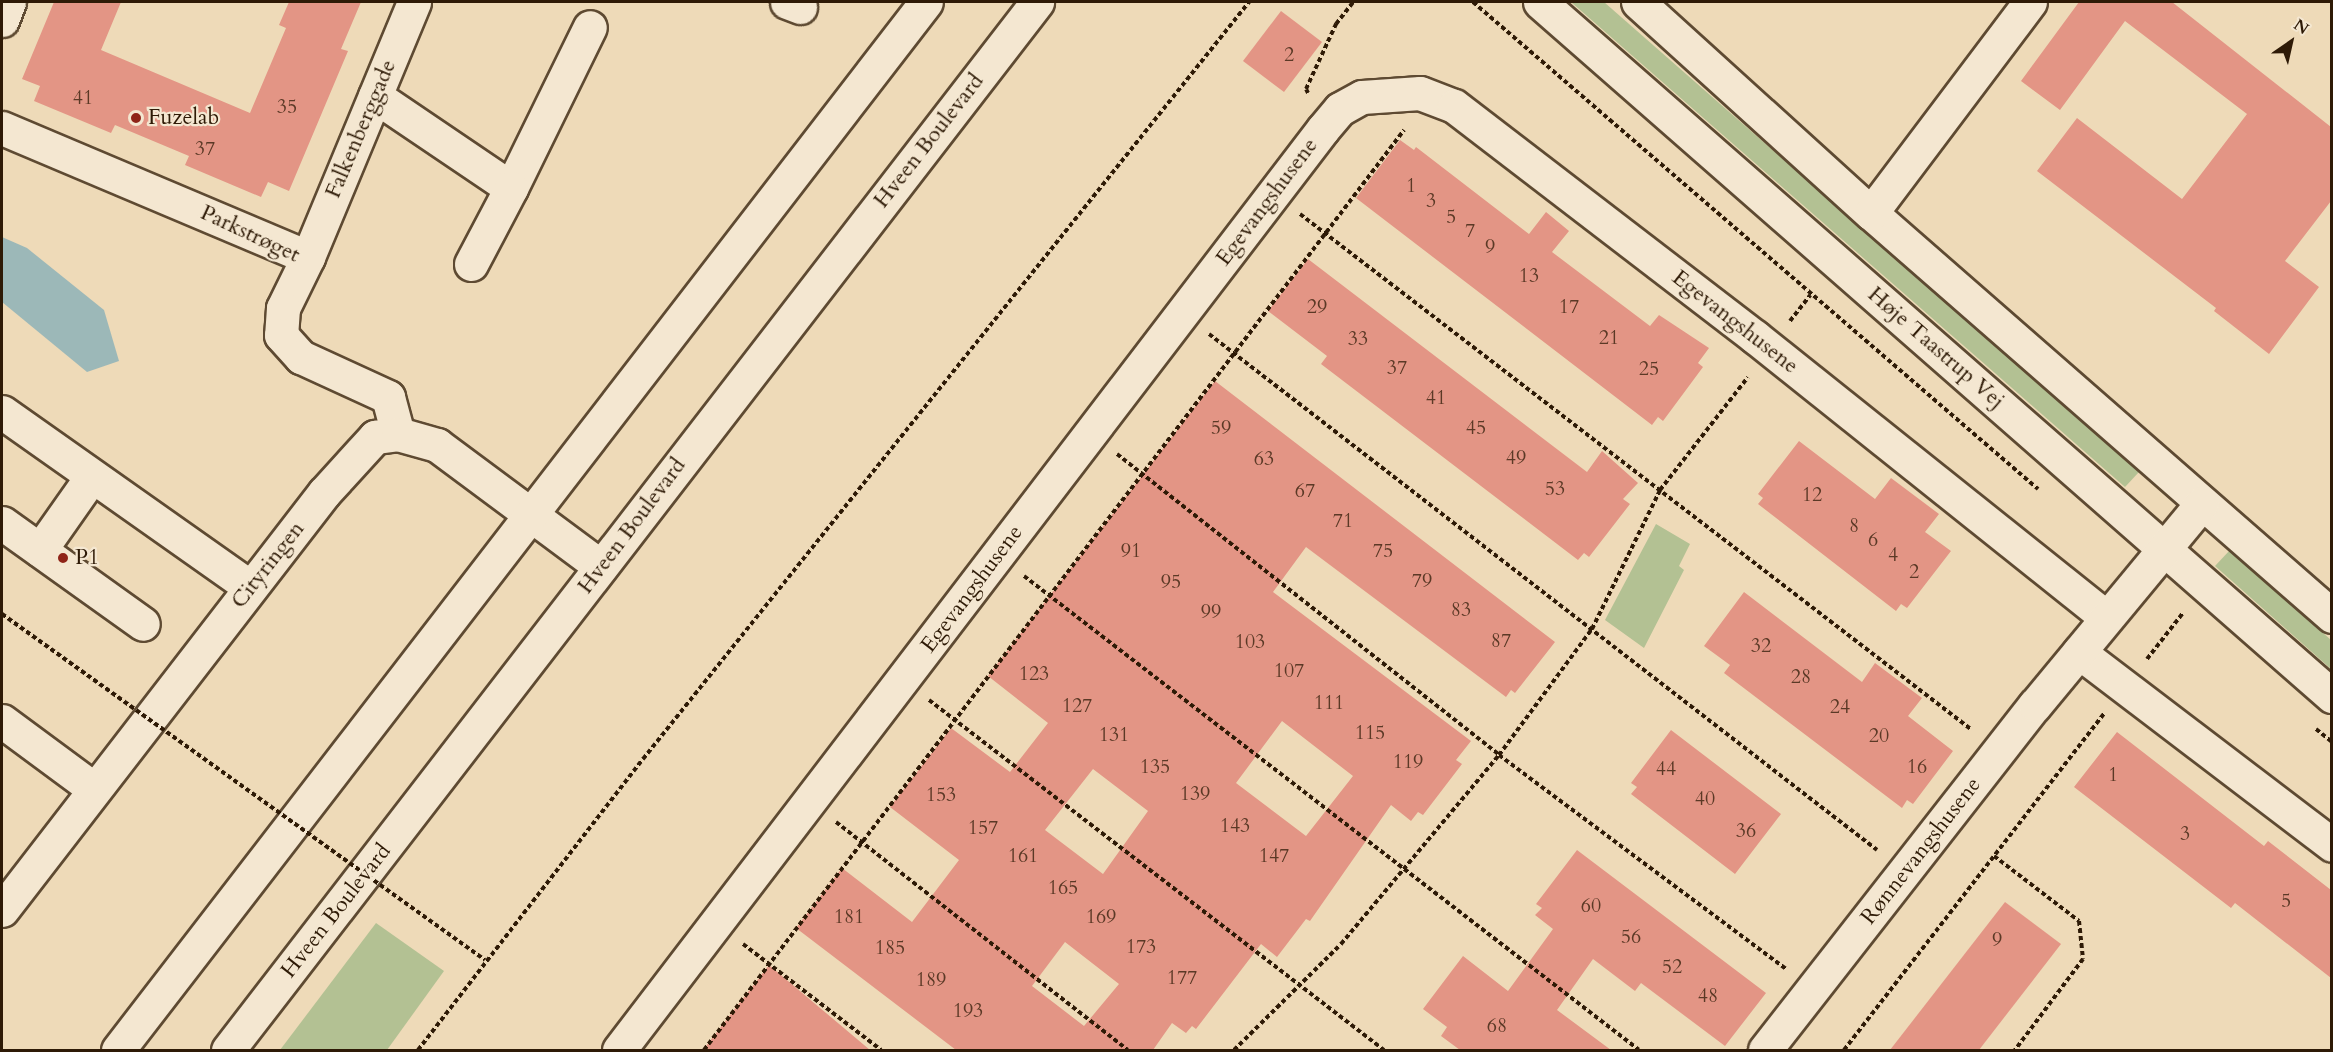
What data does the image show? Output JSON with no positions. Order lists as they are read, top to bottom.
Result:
{
  "streets": {
    "street": [
      "Falkenberggade",
      "Hveen Boulevard",
      "Egevangshusene",
      "Parkstrøget",
      "Høje Taastrup Vej",
      "Cityringen",
      "Rønnevangshusene"
    ]
  },
  "crossings": [
    ["Falkenberggade", "Parkstrøget"],
    ["Egevangshusene", "Rønnevangshusene"],
    ["Parkstrøget", "Cityringen"],
    ["Høje Taastrup Vej", "Rønnevangshusene"]
  ],
  "places": ["Fuzelab", "P1"],
  "house_numbers": [
    "2",
    "41",
    "35",
    "37",
    "1",
    "3",
    "5",
    "7",
    "9",
    "13",
    "29",
    "17",
    "21",
    "33",
    "37",
    "25",
    "41",
    "59",
    "45",
    "49",
    "63",
    "53",
    "67",
    "12",
    "71",
    "8",
    "6",
    "91",
    "75",
    "4",
    "2",
    "79",
    "95",
    "83",
    "99",
    "87",
    "103",
    "32",
    "107",
    "123",
    "28",
    "111",
    "127",
    "24",
    "115",
    "131",
    "20",
    "119",
    "135",
    "16",
    "44",
    "1",
    "139",
    "153",
    "40",
    "143",
    "157",
    "36",
    "3",
    "161",
    "147",
    "165",
    "5",
    "60",
    "181",
    "169",
    "56",
    "9",
    "173",
    "185",
    "52",
    "177",
    "189",
    "48",
    "193",
    "68"
  ],
  "north": "top right"
}
